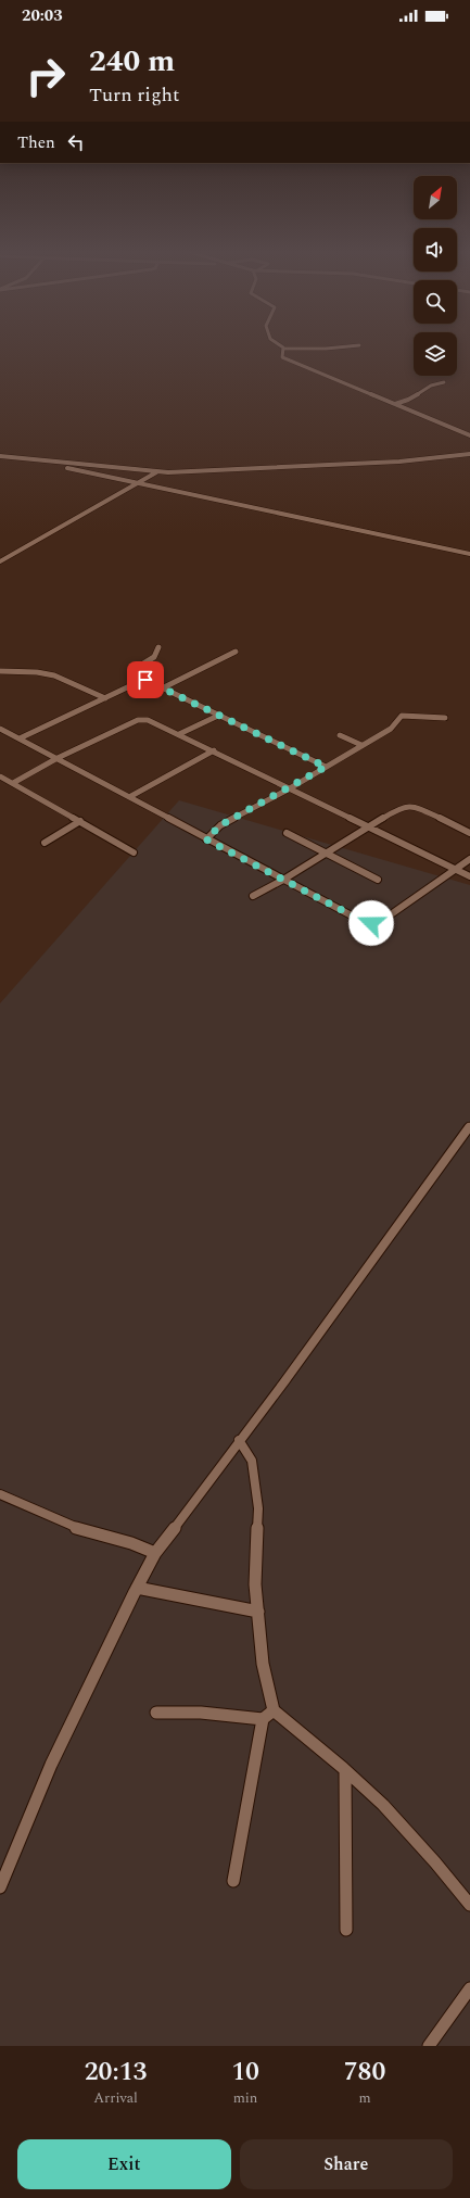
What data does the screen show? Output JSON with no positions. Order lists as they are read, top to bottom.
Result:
{
  "north": "top right",
  "page": {
    "status": "20:03",
    "turn": ["240 m", "Turn right"],
    "then": "Then",
    "eta": [
      "20:13",
      "Arrival",
      "10",
      "min",
      "780",
      "m"
    ],
    "buttons": ["Exit", "Share"]
  }
}
